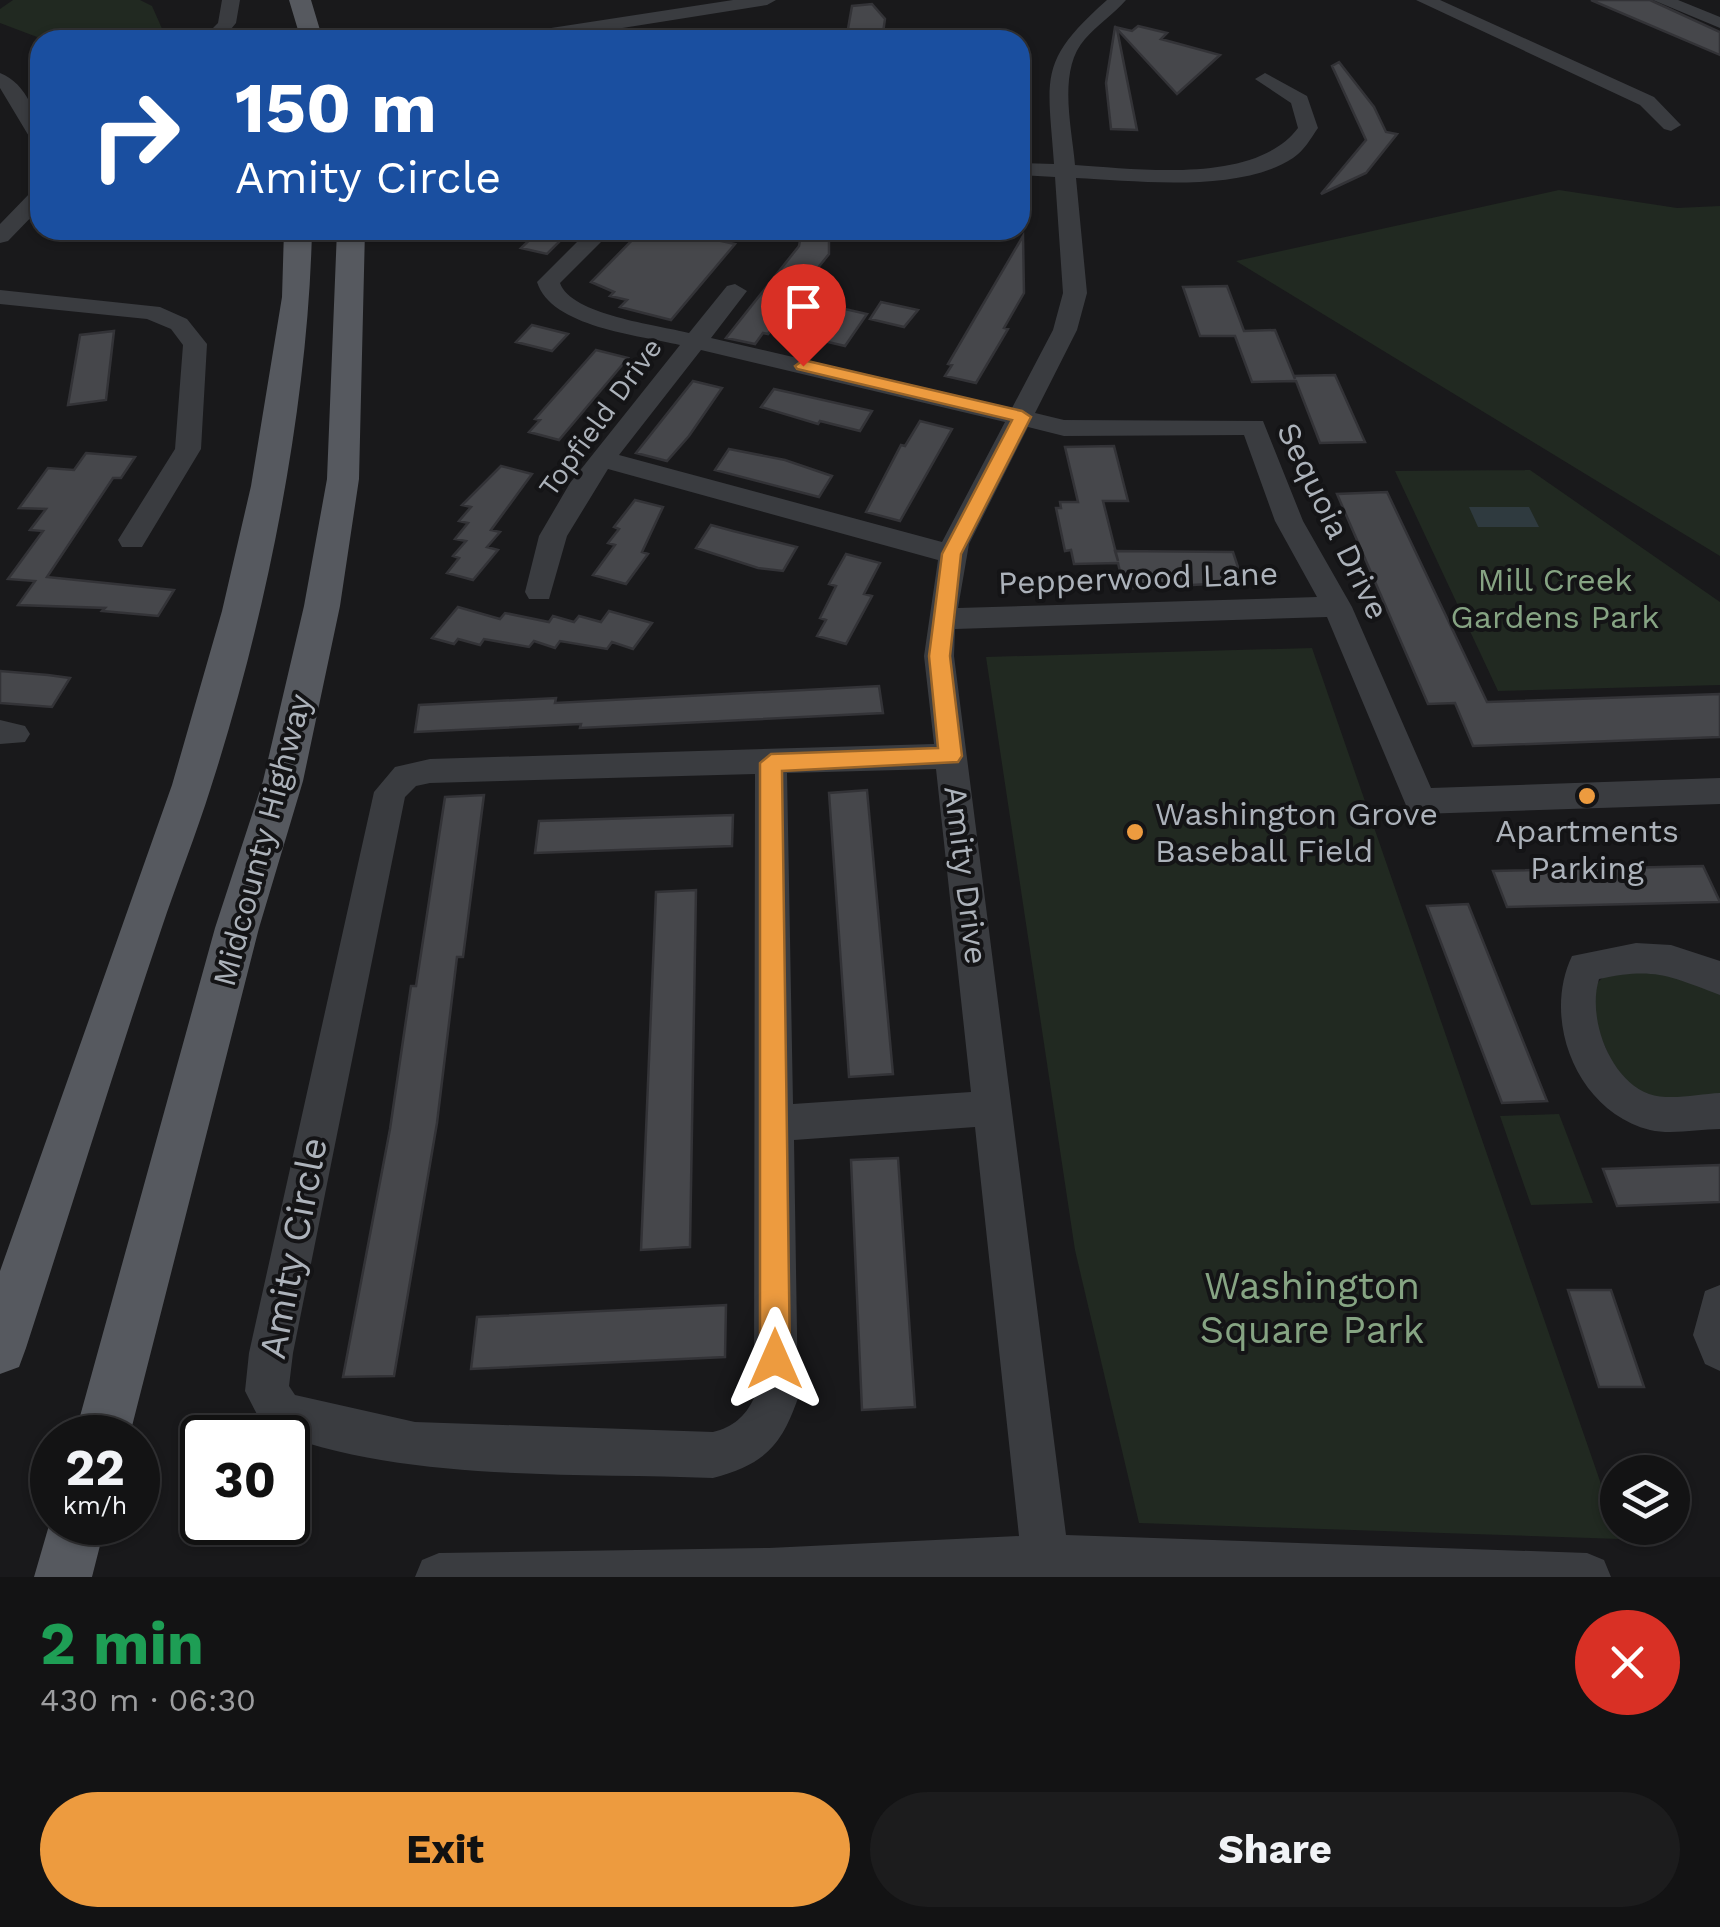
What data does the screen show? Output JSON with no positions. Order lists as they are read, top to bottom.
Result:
{
  "streets": {
    "main road": ["Midcounty Highway"],
    "street": [
      "Topfield Drive",
      "Sequoia Drive",
      "Pepperwood Lane",
      "Amity Drive",
      "Amity Circle"
    ]
  },
  "crossings": [
    ["Topfield Drive", "Pepperwood Lane"],
    ["Sequoia Drive", "Pepperwood Lane"],
    ["Sequoia Drive", "Amity Drive"],
    ["Pepperwood Lane", "Amity Drive"],
    ["Amity Drive", "Amity Circle"]
  ],
  "parks": ["Mill Creek Gardens Park", "Washington Square Park"],
  "places": ["Apartments Parking", "Washington Grove Baseball Field"],
  "page": {
    "turn": ["150 m", "Amity Circle"],
    "speed": "22 km/h",
    "limit": "30",
    "heading": ["2 min", "430 m · 06:30"],
    "buttons": ["Exit", "Share"]
  }
}
